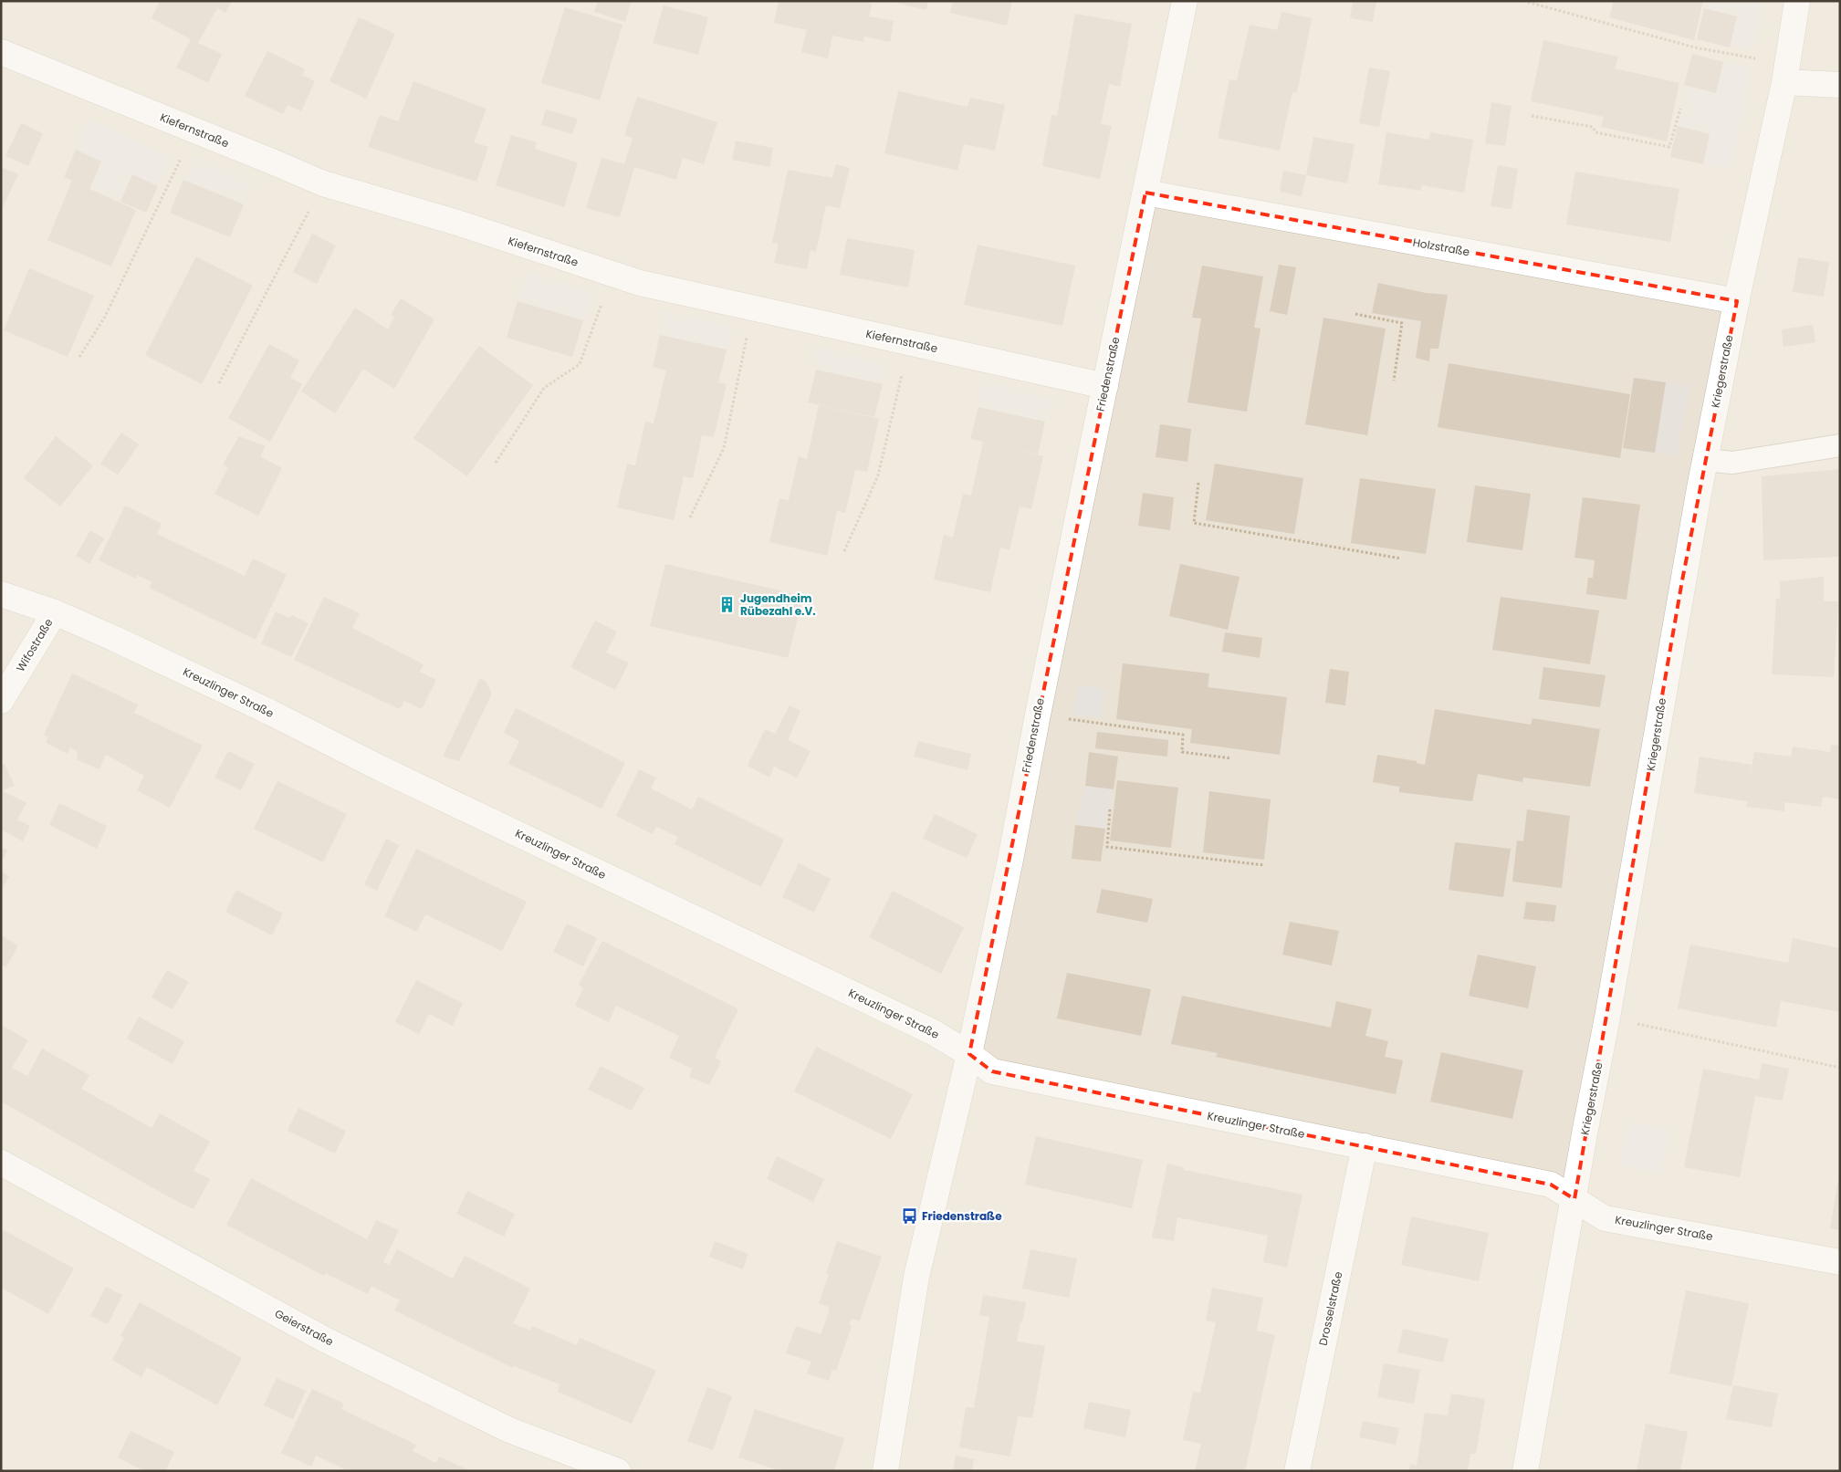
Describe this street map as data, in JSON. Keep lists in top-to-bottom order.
{
  "streets": {
    "street": [
      "Kiefernstraße",
      "Holzstraße",
      "Kriegerstraße",
      "Friedenstraße",
      "Wifostraße",
      "Kreuzlinger Straße",
      "Drosselstraße",
      "Geierstraße"
    ]
  },
  "crossings": [
    ["Kiefernstraße", "Friedenstraße"],
    ["Holzstraße", "Kriegerstraße"],
    ["Holzstraße", "Friedenstraße"],
    ["Kriegerstraße", "Kreuzlinger Straße"],
    ["Friedenstraße", "Kreuzlinger Straße"],
    ["Wifostraße", "Kreuzlinger Straße"],
    ["Kreuzlinger Straße", "Drosselstraße"]
  ],
  "places": {
    "building": ["Jugendheim Rübezahl e.V."],
    "bus stop": ["Friedenstraße"]
  }
}
